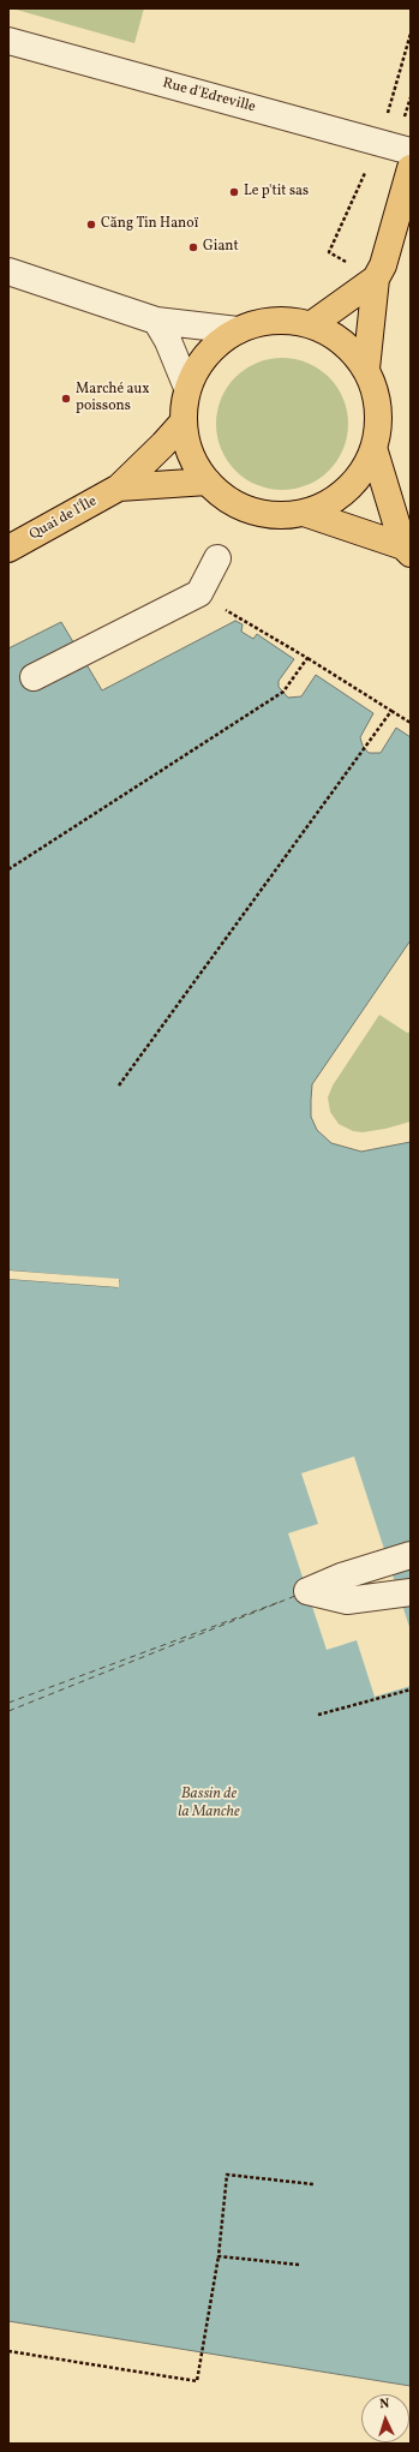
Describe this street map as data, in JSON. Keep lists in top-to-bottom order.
{
  "streets": {
    "main road": ["Quai de l'Île"],
    "street": ["Rue d'Edreville"]
  },
  "water": ["Bassin de la Manche"],
  "places": [
    "Le p'tit sas",
    "Căng Tin Hanoï",
    "Giant",
    "Marché aux poissons"
  ],
  "north": "top"
}
